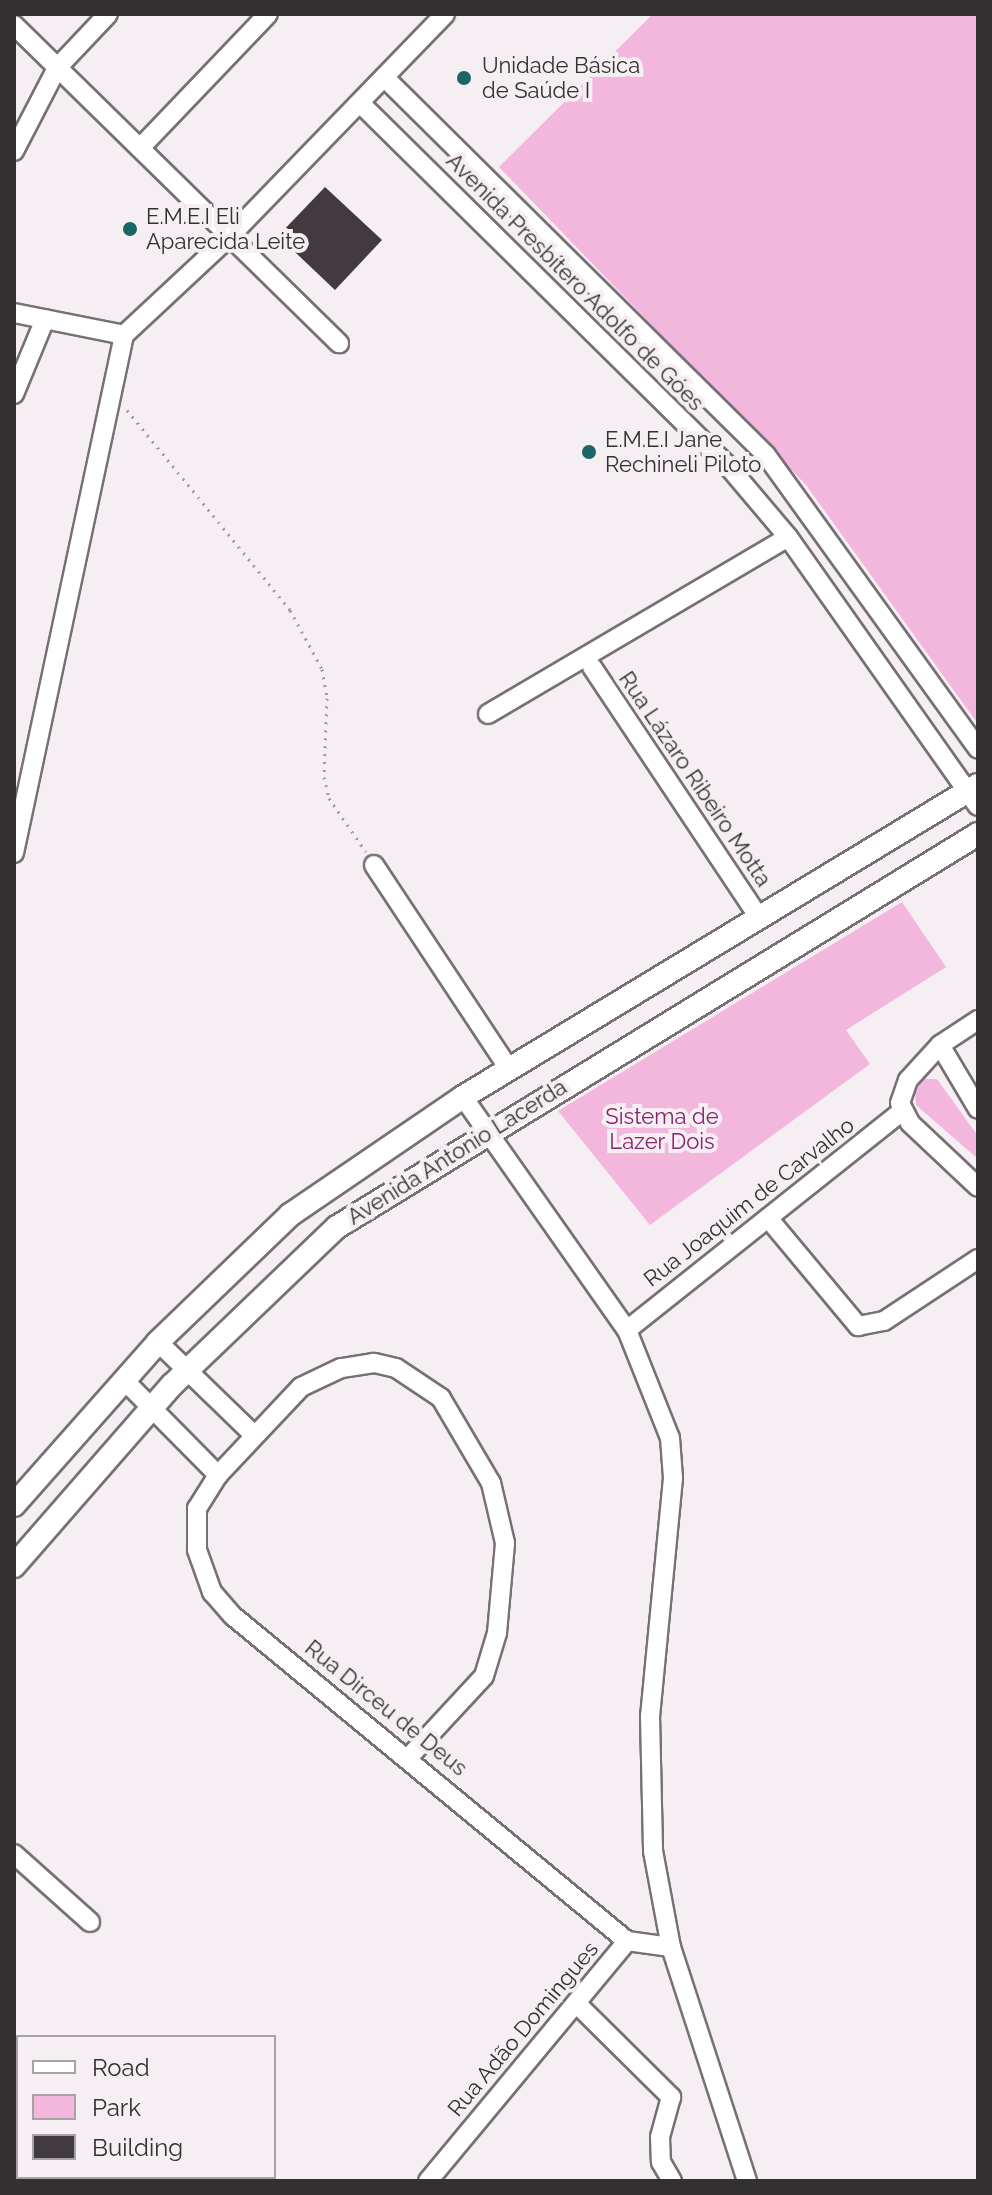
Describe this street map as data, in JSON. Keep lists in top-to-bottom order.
{
  "streets": {
    "main road": ["Avenida Antonio Lacerda"],
    "street": [
      "Avenida Presbítero Adolfo de Góes",
      "Rua Lázaro Ribeiro Motta",
      "Rua Joaquim de Carvalho",
      "Rua Dirceu de Deus",
      "Rua Adão Domingues"
    ]
  },
  "crossings": [
    ["Avenida Presbítero Adolfo de Góes", "Avenida Antonio Lacerda"],
    ["Rua Lázaro Ribeiro Motta", "Avenida Antonio Lacerda"],
    ["Rua Dirceu de Deus", "Rua Adão Domingues"]
  ],
  "parks": ["Sistema de Lazer Dois"],
  "places": ["Unidade Básica de Saúde I", "E.M.E.I Eli Aparecida Leite", "E.M.E.I Jane Rechineli Piloto"],
  "legend": ["Road", "Park", "Building"]
}
